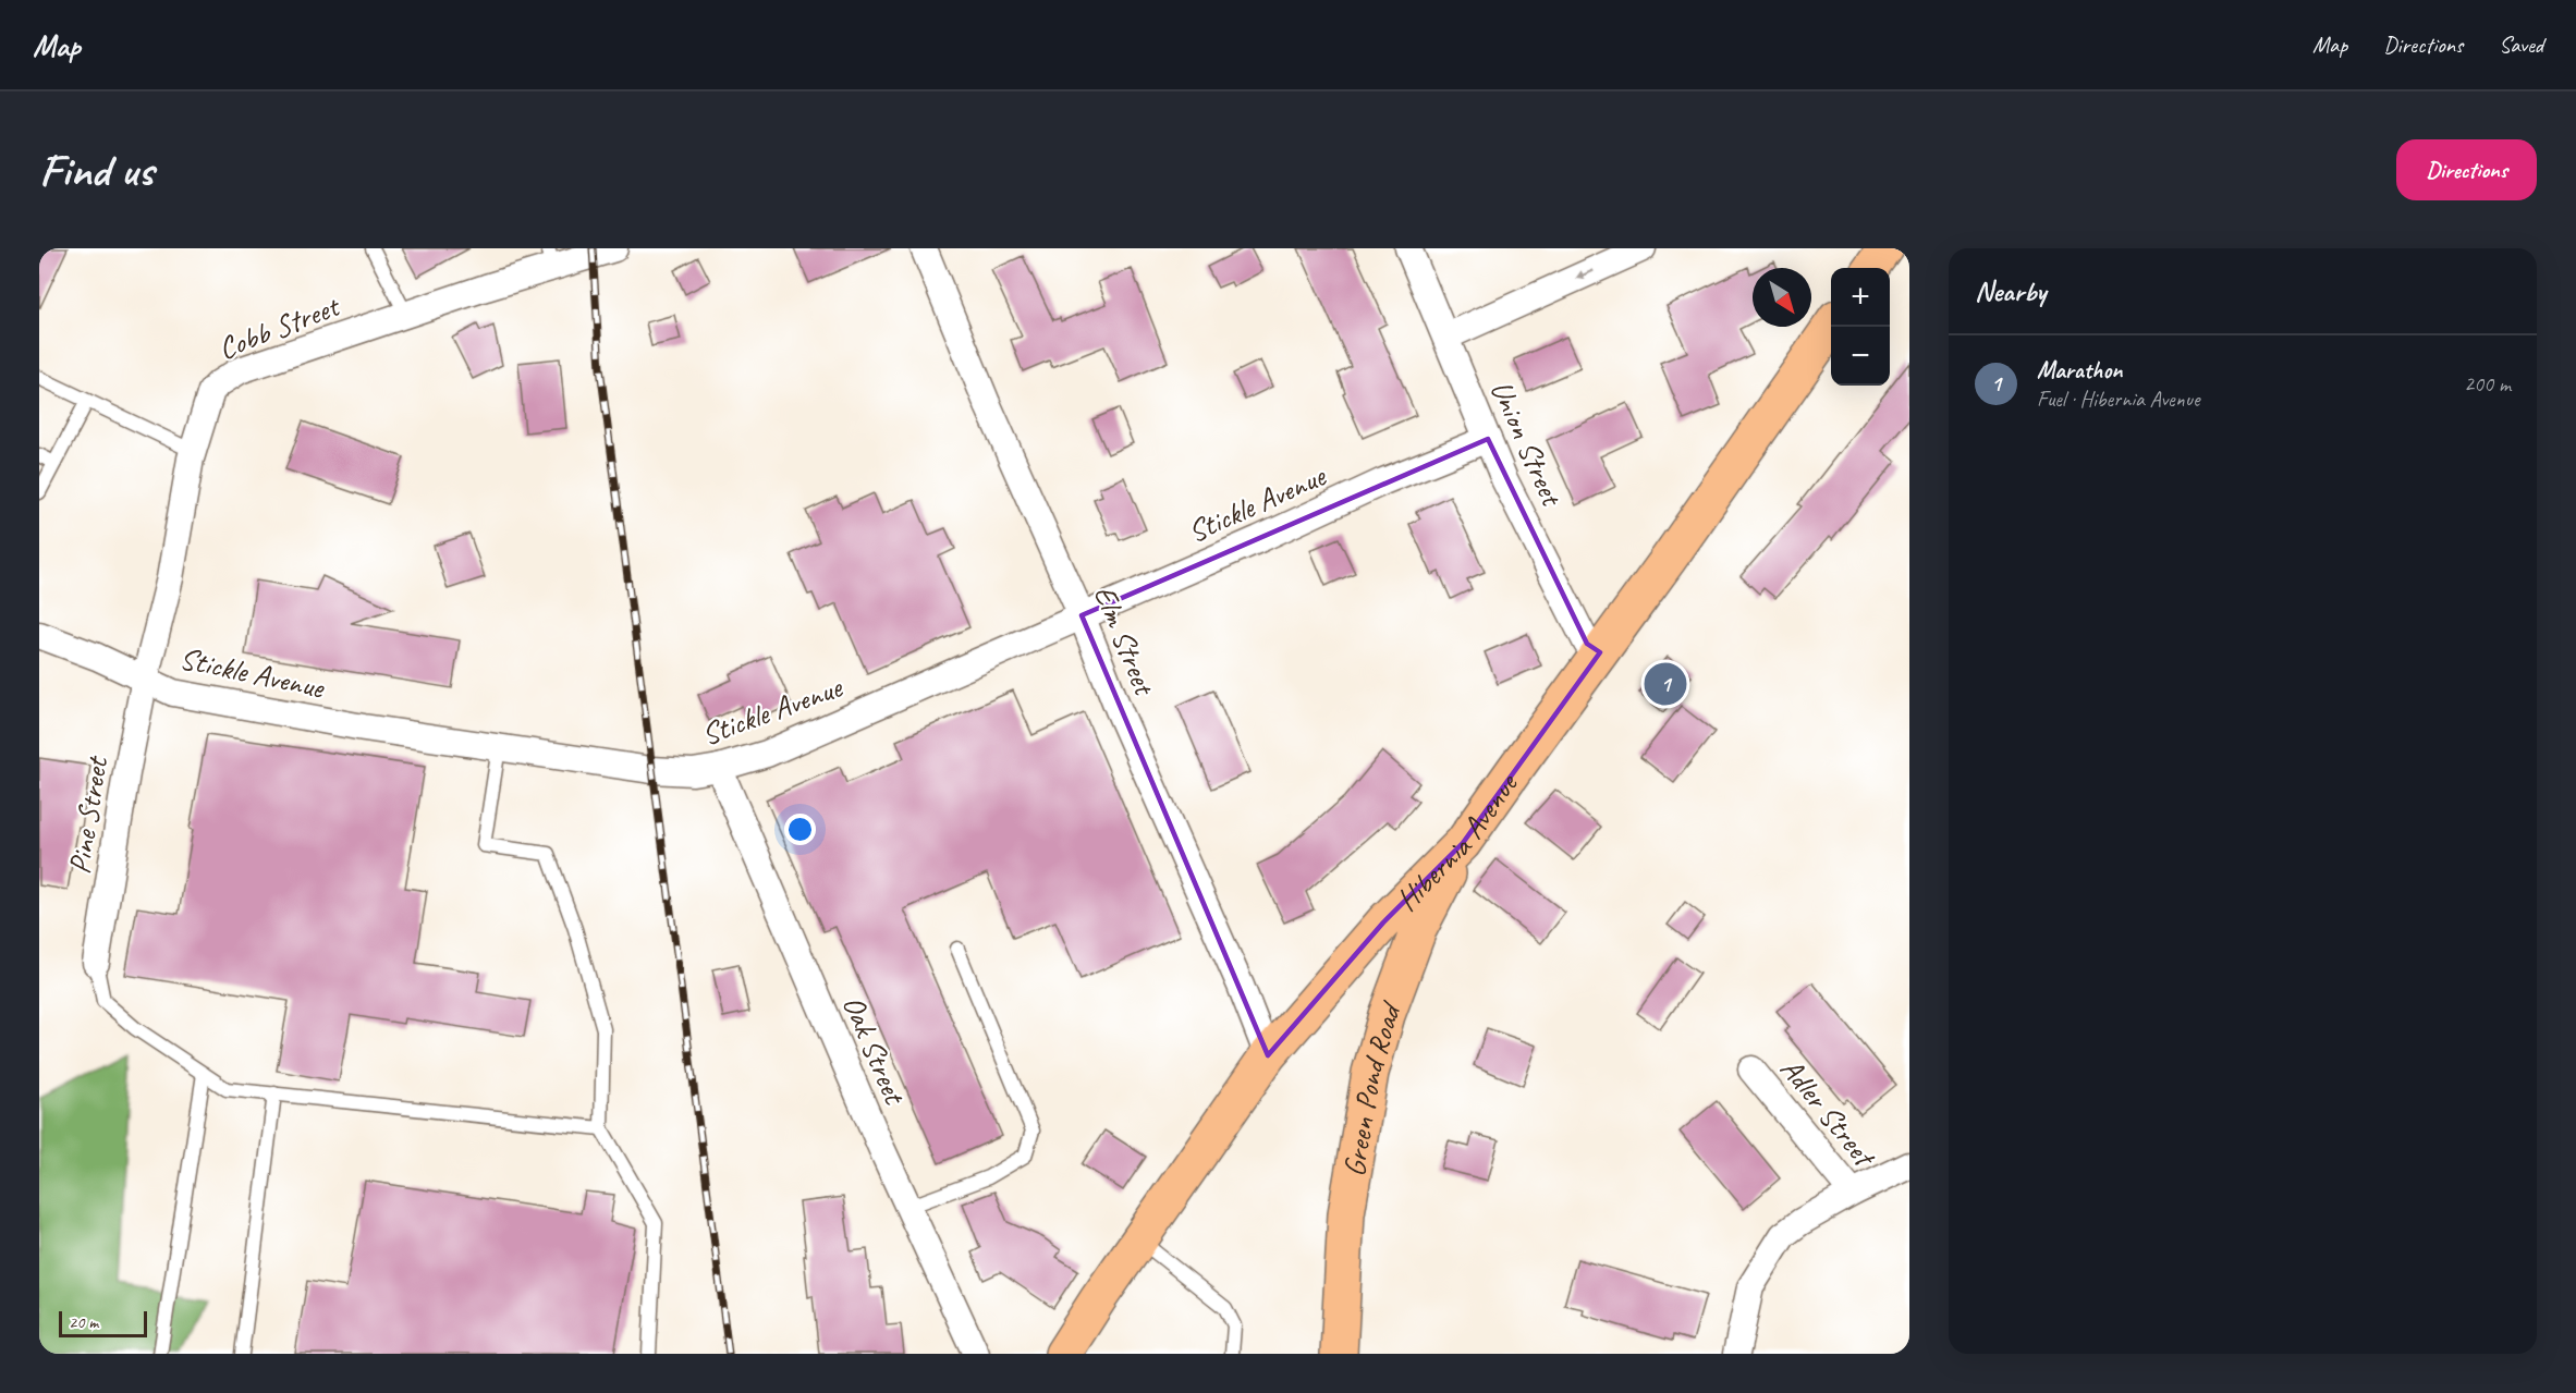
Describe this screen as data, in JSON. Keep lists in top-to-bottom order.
{
  "streets": {
    "main road": ["Hibernia Avenue", "Green Pond Road"],
    "street": [
      "Cobb Street",
      "Union Street",
      "Stickle Avenue",
      "Elm Street",
      "Pine Street",
      "Oak Street",
      "Adler Street"
    ]
  },
  "crossings": [
    ["Cobb Street", "Stickle Avenue"],
    ["Cobb Street", "Pine Street"],
    ["Union Street", "Stickle Avenue"],
    ["Union Street", "Hibernia Avenue"],
    ["Stickle Avenue", "Elm Street"],
    ["Stickle Avenue", "Pine Street"],
    ["Stickle Avenue", "Oak Street"],
    ["Elm Street", "Hibernia Avenue"],
    ["Hibernia Avenue", "Green Pond Road"]
  ],
  "scale_bar": "20 m",
  "north": "bottom right",
  "page": {
    "header": "Map",
    "nav": ["Map", "Directions", "Saved"],
    "buttons": "Directions",
    "title": "Find us",
    "heading": "Nearby",
    "map_buttons": ["+", "−"],
    "list": [
      {
        "mark": "1",
        "name": "Marathon",
        "note": "Fuel · Hibernia Avenue",
        "value": "200 m"
      }
    ],
    "pins": "1",
    "scale": "20 m"
  }
}
